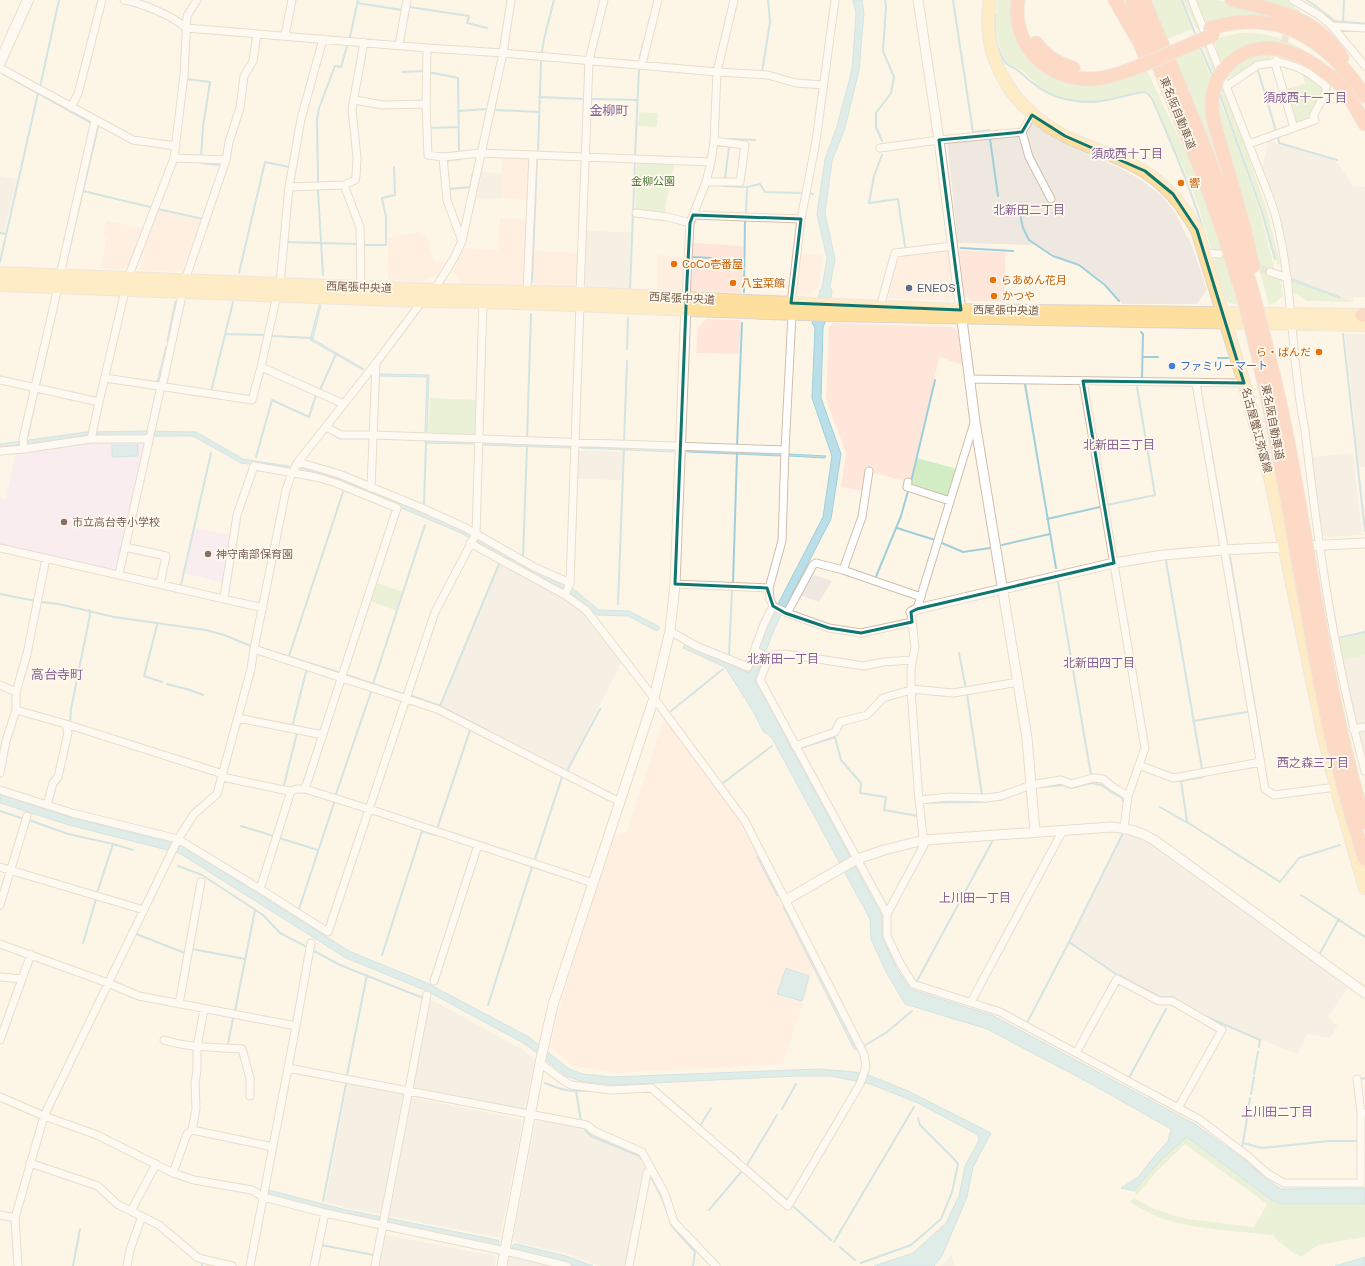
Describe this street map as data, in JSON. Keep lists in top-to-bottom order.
{
  "streets": {
    "highway": ["東名阪自動車道"],
    "main road": ["西尾張中央道", "名古屋蟹江弥富線"]
  },
  "crossings": [
    ["東名阪自動車道", "名古屋蟹江弥富線"],
    ["西尾張中央道", "名古屋蟹江弥富線"]
  ],
  "districts": [
    "須成西十一丁目",
    "金柳町",
    "須成西十丁目",
    "北新田二丁目",
    "北新田三丁目",
    "北新田一丁目",
    "北新田四丁目",
    "高台寺町",
    "西之森三丁目",
    "上川田一丁目",
    "上川田二丁目"
  ],
  "parks": ["金柳公園"],
  "places": [
    "響",
    "CoCo壱番屋",
    "らあめん花月",
    "八宝菜館",
    "ENEOS",
    "かつや",
    "ら・ばんだ",
    "ファミリーマート",
    "市立高台寺小学校",
    "神守南部保育園"
  ]
}
